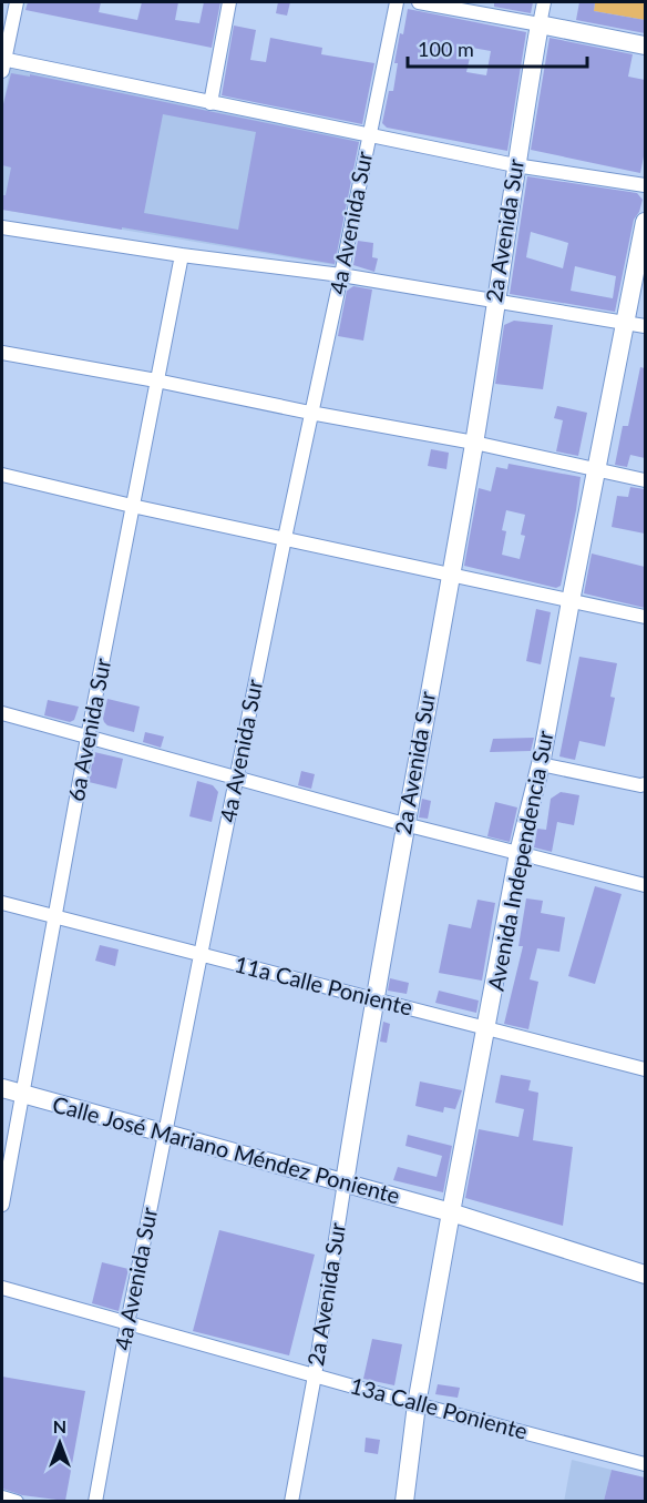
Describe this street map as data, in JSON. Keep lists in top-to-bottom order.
{
  "streets": {
    "main road": ["2a Avenida Sur", "Avenida Independencia Sur", "Calle José Mariano Méndez Poniente"],
    "street": [
      "4a Avenida Sur",
      "6a Avenida Sur",
      "11a Calle Poniente",
      "13a Calle Poniente"
    ]
  },
  "crossings": [
    ["4a Avenida Sur", "11a Calle Poniente"],
    ["4a Avenida Sur", "Calle José Mariano Méndez Poniente"],
    ["4a Avenida Sur", "13a Calle Poniente"],
    ["2a Avenida Sur", "11a Calle Poniente"],
    ["2a Avenida Sur", "Calle José Mariano Méndez Poniente"],
    ["2a Avenida Sur", "13a Calle Poniente"],
    ["6a Avenida Sur", "11a Calle Poniente"],
    ["6a Avenida Sur", "Calle José Mariano Méndez Poniente"],
    ["Avenida Independencia Sur", "11a Calle Poniente"],
    ["Avenida Independencia Sur", "Calle José Mariano Méndez Poniente"],
    ["Avenida Independencia Sur", "13a Calle Poniente"]
  ],
  "scale_bar": "100 m",
  "north": "top"
}
